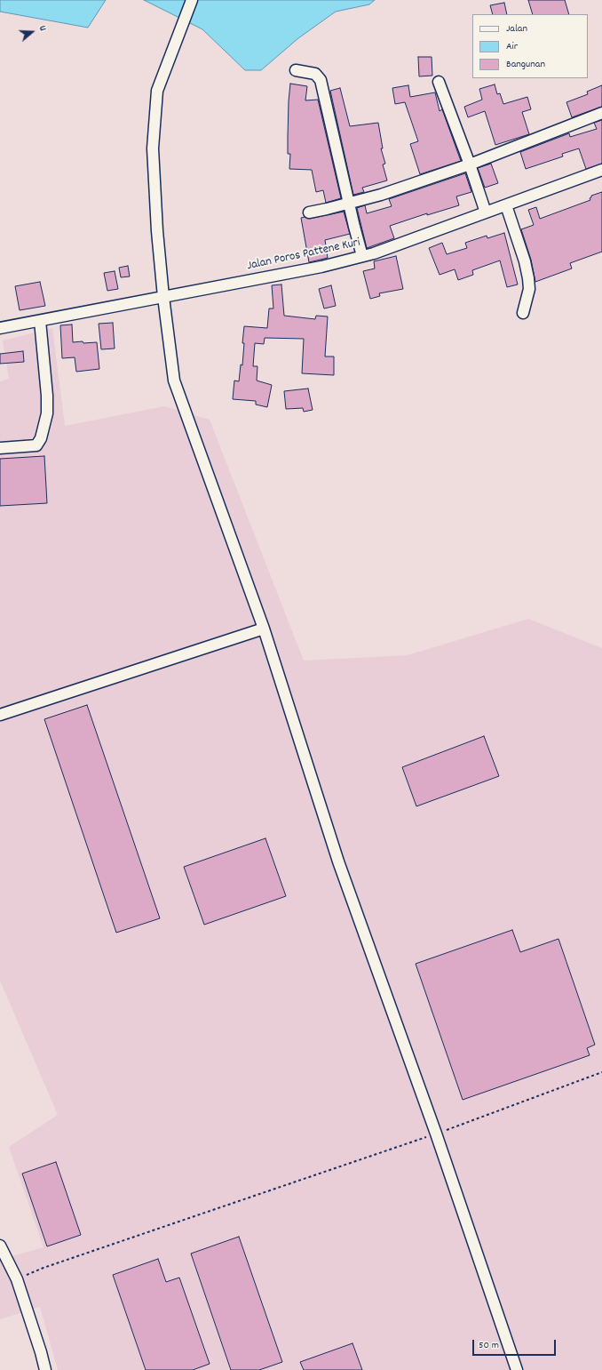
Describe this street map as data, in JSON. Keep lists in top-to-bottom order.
{
  "streets": {
    "street": ["Jalan Poros Pattene Kuri"]
  },
  "legend": ["Jalan", "Air", "Bangunan"],
  "scale_bar": "50 m",
  "north": "right"
}
